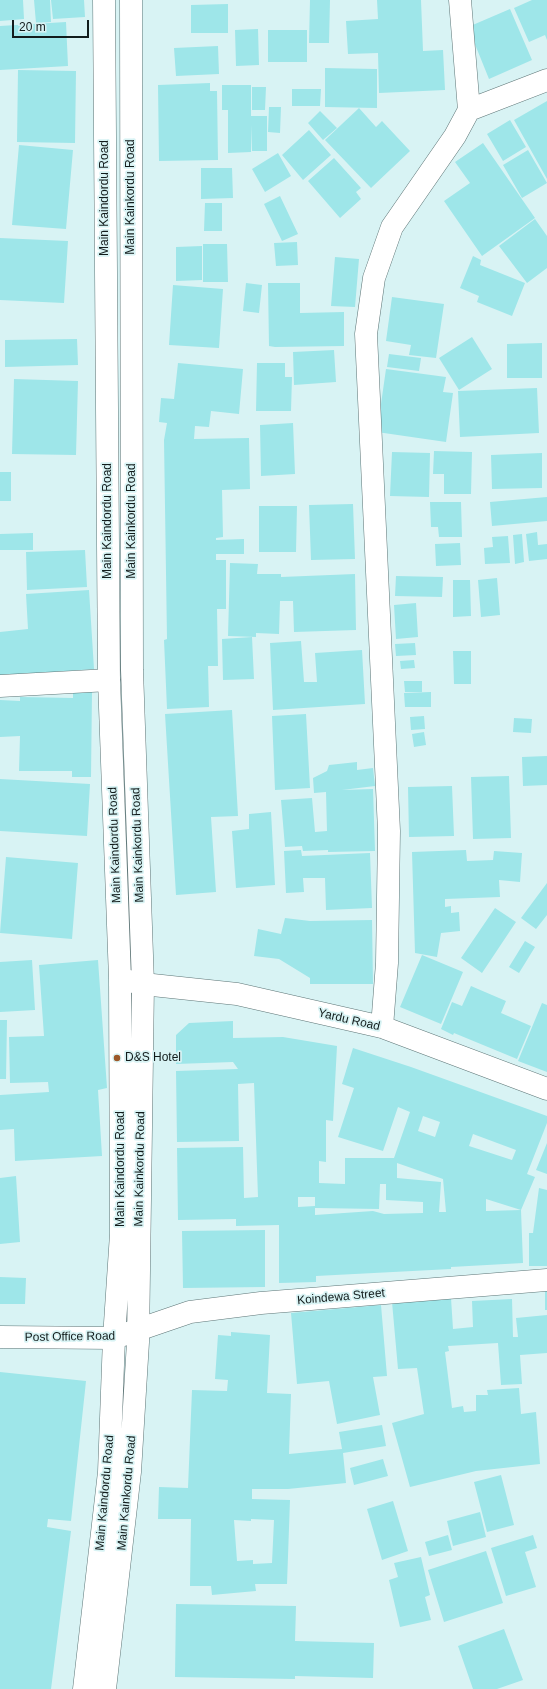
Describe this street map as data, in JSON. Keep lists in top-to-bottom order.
{
  "streets": {
    "main road": [
      "Main Kainkordu Road",
      "Main Kaindordu Road",
      "Yardu Road",
      "Koindewa Street",
      "Post Office Road"
    ]
  },
  "crossings": [
    ["Main Kainkordu Road", "Yardu Road"],
    ["Main Kainkordu Road", "Koindewa Street"],
    ["Main Kainkordu Road", "Post Office Road"],
    ["Main Kaindordu Road", "Yardu Road"],
    ["Main Kaindordu Road", "Post Office Road"],
    ["Koindewa Street", "Post Office Road"]
  ],
  "places": ["D&S Hotel"],
  "scale_bar": "20 m"
}
